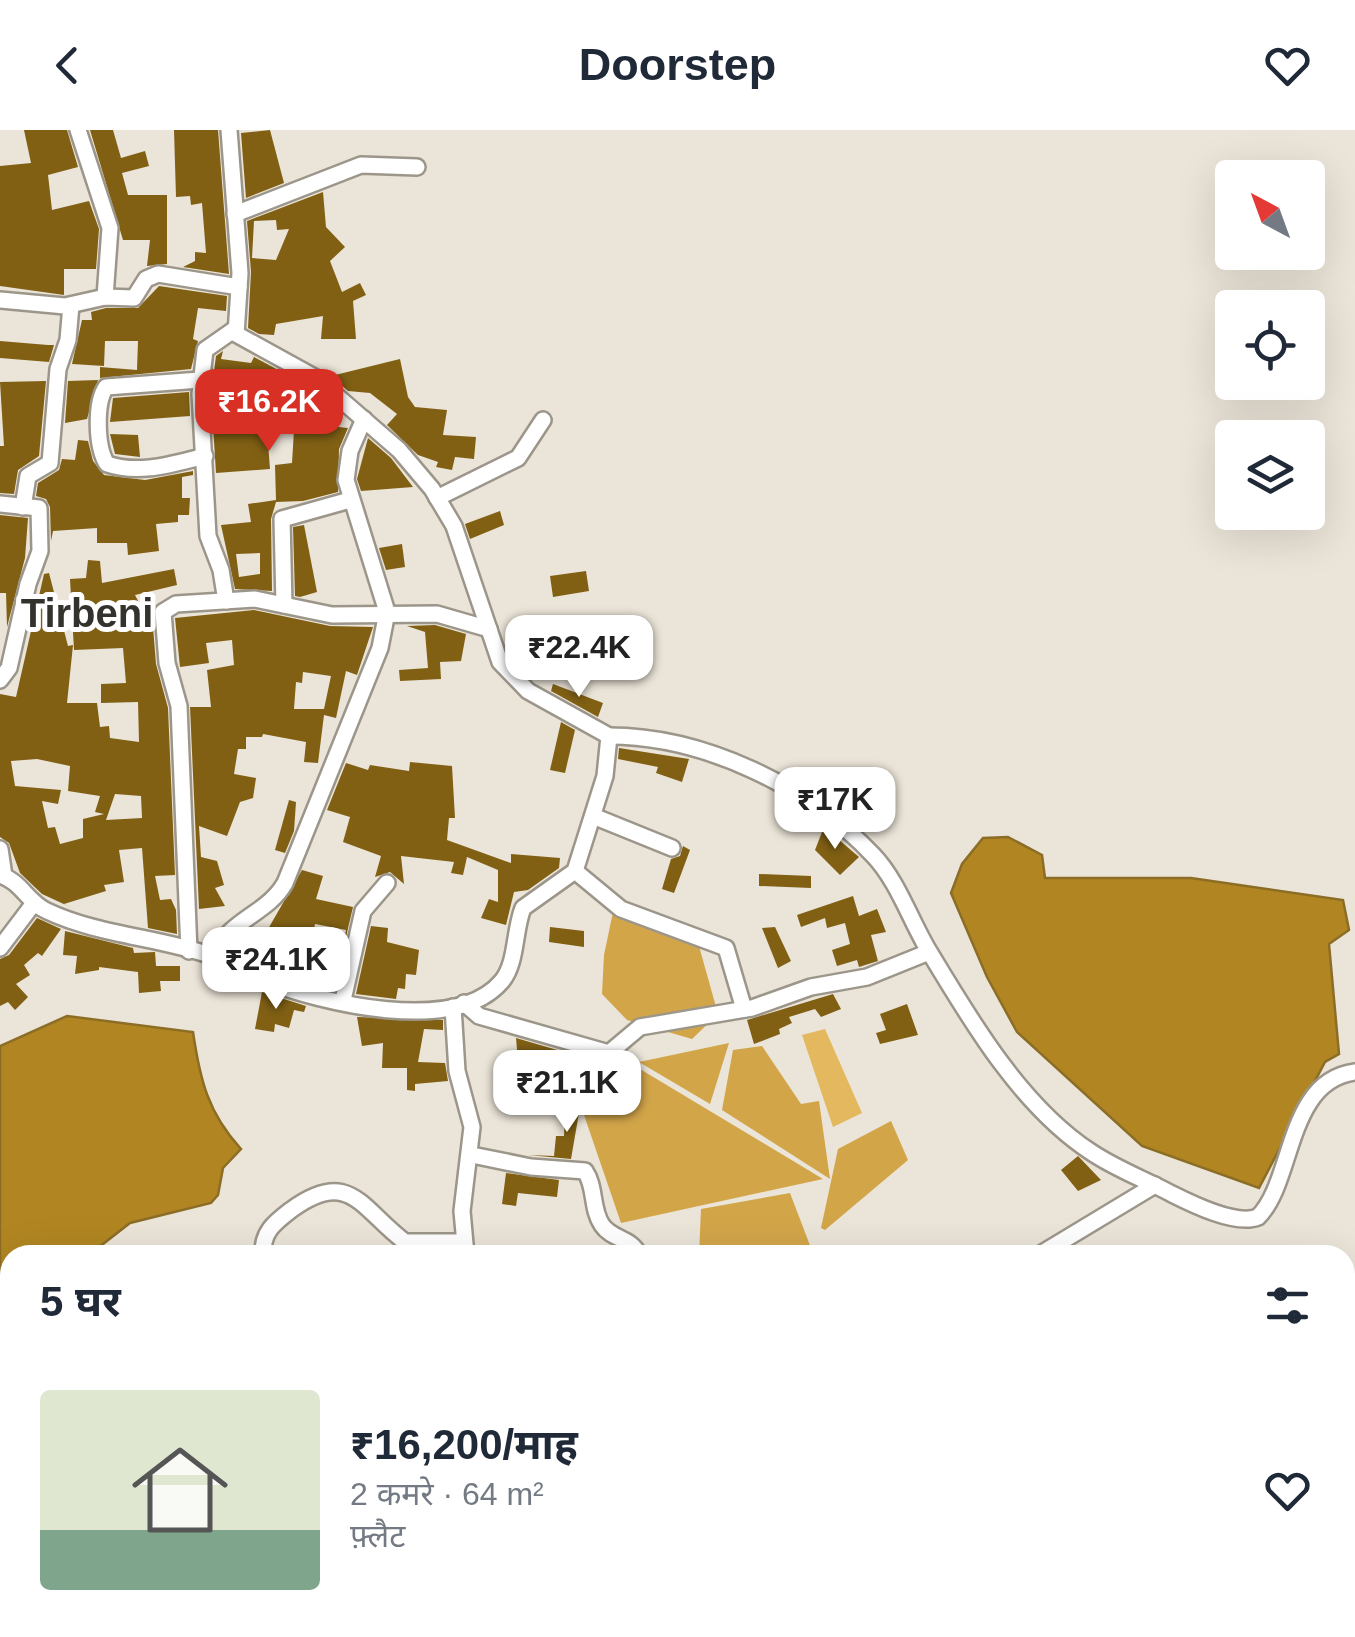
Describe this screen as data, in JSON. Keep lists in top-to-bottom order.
{
  "districts": ["Tirbeni"],
  "north": "top left",
  "page": {
    "header": "Doorstep",
    "price": [
      "₹16.2K",
      "₹22.4K",
      "₹17K",
      "₹24.1K",
      "₹21.1K"
    ],
    "heading": "5 घर",
    "list": [
      {
        "name": "₹16,200/माह",
        "note": "2 कमरे · 64 m² · फ़्लैट"
      }
    ]
  }
}
